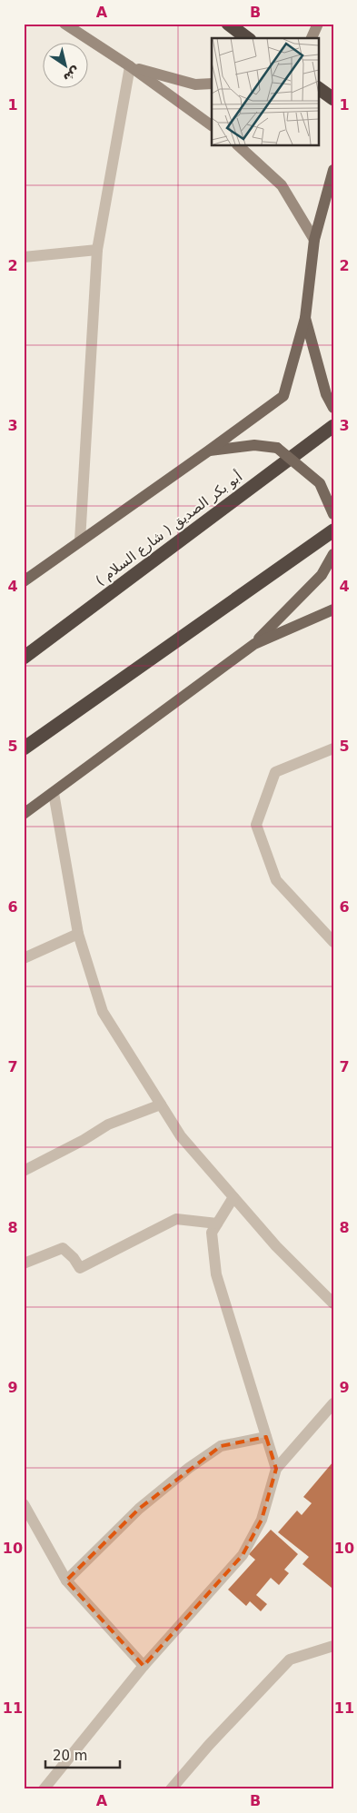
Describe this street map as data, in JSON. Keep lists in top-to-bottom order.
{
  "streets": {
    "highway": ["( شارع السلام ) أبو بكر الصديق"]
  },
  "scale_bar": "20 m",
  "north": "bottom right",
  "grid": {
    "columns": ["A", "B"],
    "rows": [
      "1",
      "2",
      "3",
      "4",
      "5",
      "6",
      "7",
      "8",
      "9",
      "10",
      "11"
    ]
  }
}
